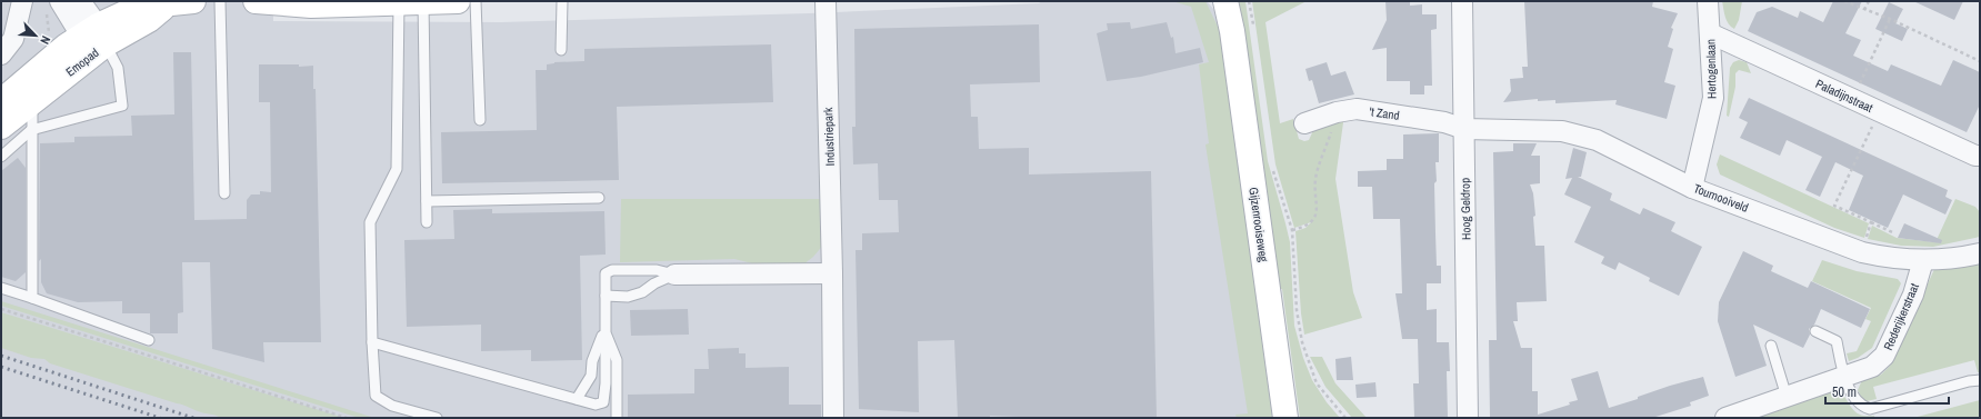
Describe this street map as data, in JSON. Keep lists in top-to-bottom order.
{
  "streets": {
    "main road": ["Emopad", "Gijzenrooiseweg"],
    "street": [
      "Hertogenlaan",
      "Paladijnstraat",
      "'t Zand",
      "Industriepark",
      "Tournooiveld",
      "Hoog Geldrop",
      "Rederijkerstraat"
    ]
  },
  "crossings": [
    ["Hertogenlaan", "Paladijnstraat"],
    ["Hertogenlaan", "Tournooiveld"],
    ["'t Zand", "Tournooiveld"],
    ["'t Zand", "Hoog Geldrop"],
    ["Tournooiveld", "Hoog Geldrop"],
    ["Tournooiveld", "Rederijkerstraat"]
  ],
  "scale_bar": "50 m",
  "north": "bottom right"
}
